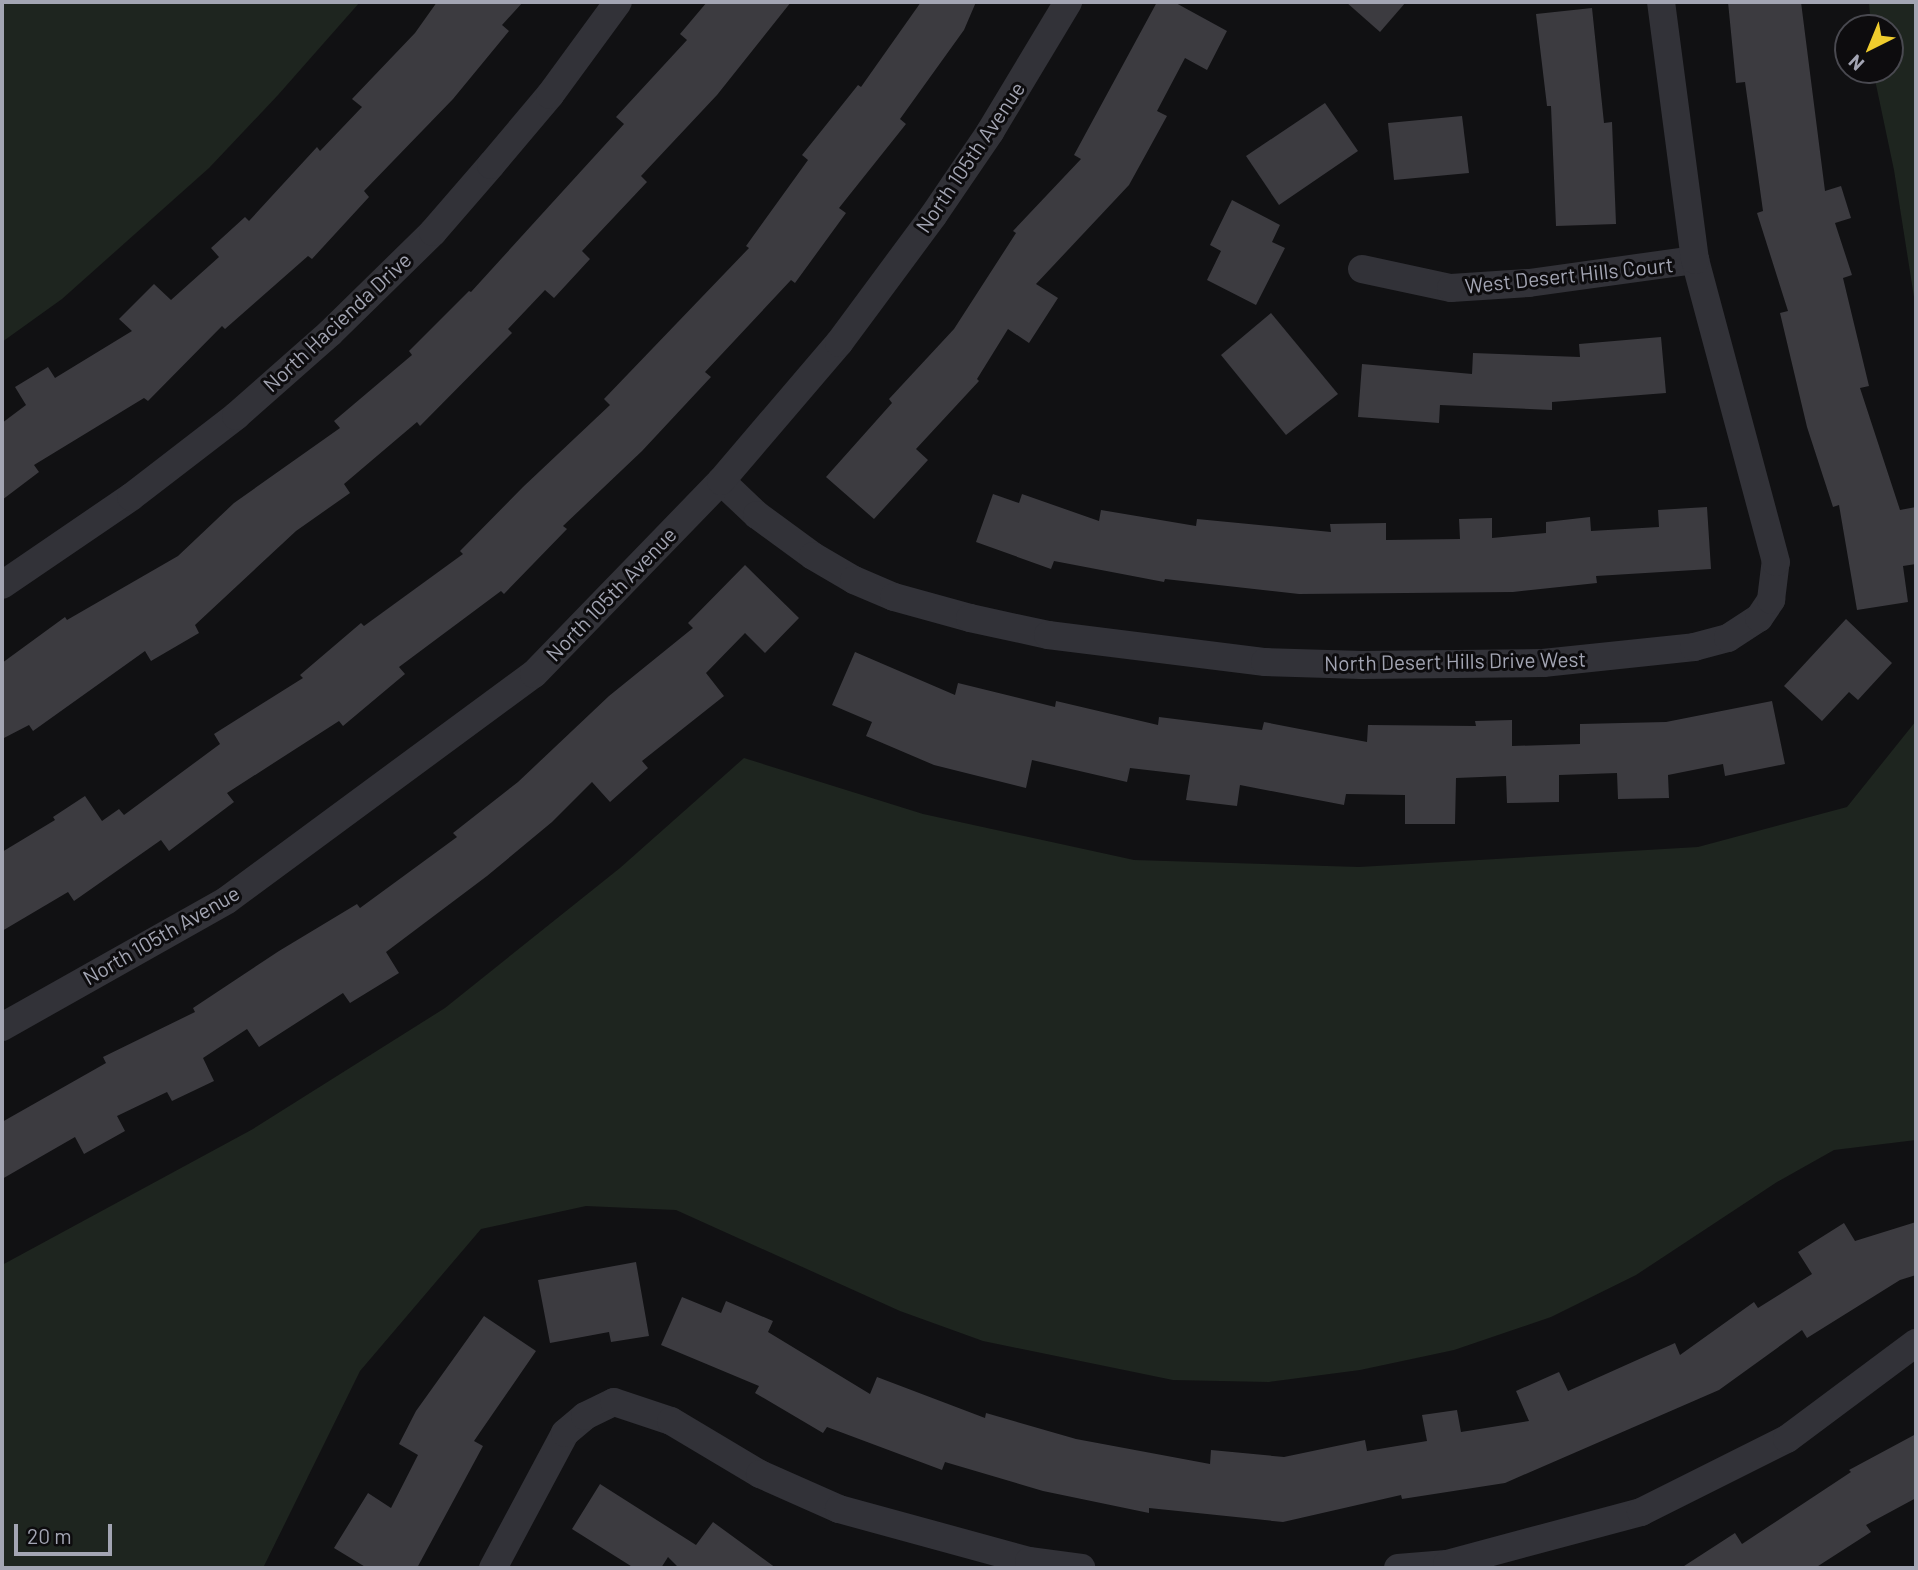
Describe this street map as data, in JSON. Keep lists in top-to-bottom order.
{
  "streets": {
    "street": [
      "North 105th Avenue",
      "West Desert Hills Court",
      "North Hacienda Drive",
      "North Desert Hills Drive West"
    ]
  },
  "crossings": [
    ["North 105th Avenue", "North Desert Hills Drive West"],
    ["West Desert Hills Court", "North Desert Hills Drive West"]
  ],
  "scale_bar": "20 m",
  "north": "bottom left"
}
